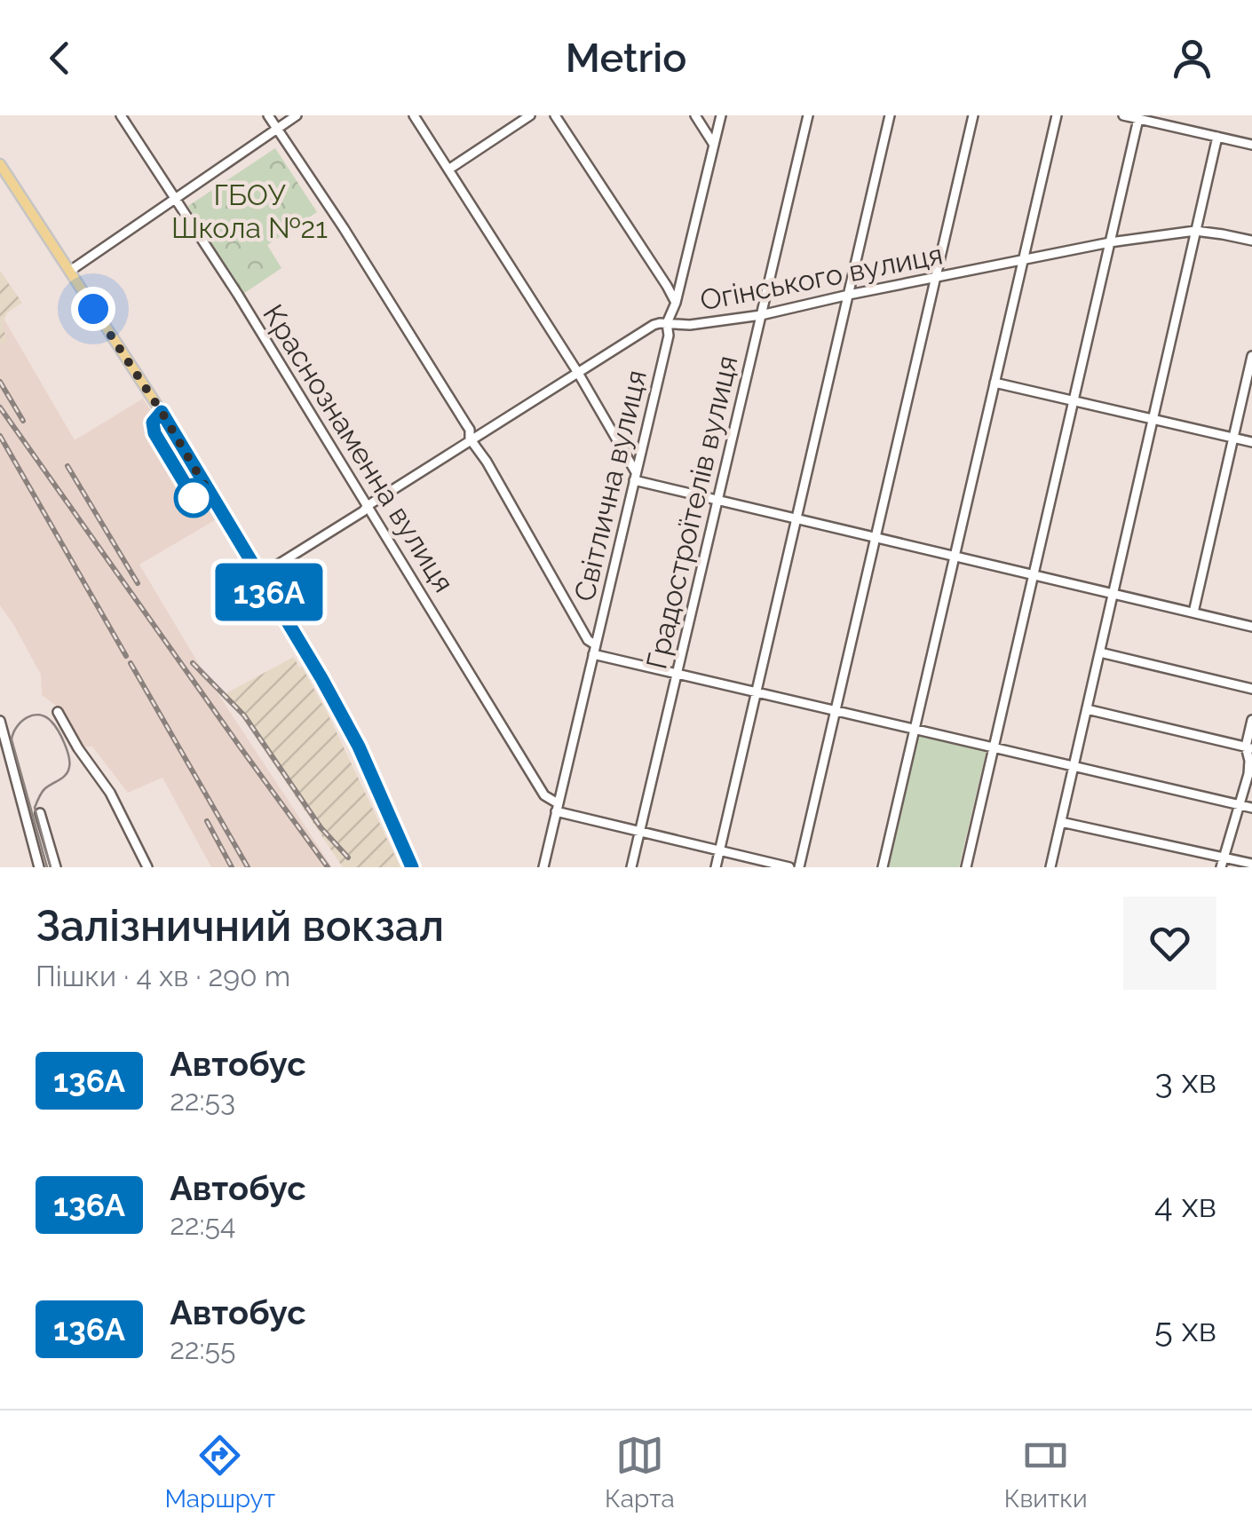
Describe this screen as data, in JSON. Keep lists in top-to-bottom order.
{
  "streets": {
    "street": [
      "Огінського вулиця",
      "Краснознаменна вулиця",
      "Світлична вулиця",
      "Градостроїтелiв вулиця"
    ]
  },
  "crossings": [
    ["Огінського вулиця", "Краснознаменна вулиця"],
    ["Огінського вулиця", "Світлична вулиця"],
    ["Огінського вулиця", "Градостроїтелiв вулиця"],
    ["Краснознаменна вулиця", "Світлична вулиця"]
  ],
  "parks": ["ГБОУ Школа №21"],
  "lines": ["bus line 136А"],
  "page": {
    "header": "Metrio",
    "on_map": "136А",
    "heading": ["Залізничний вокзал", "Пішки · 4 хв · 290 m"],
    "list": [
      {
        "mark": "136А",
        "name": "Автобус",
        "note": "22:53",
        "value": "3 хв"
      },
      {
        "mark": "136А",
        "name": "Автобус",
        "note": "22:54",
        "value": "4 хв"
      },
      {
        "mark": "136А",
        "name": "Автобус",
        "note": "22:55",
        "value": "5 хв"
      }
    ],
    "tabs": ["Маршрут", "Карта", "Квитки"]
  }
}
